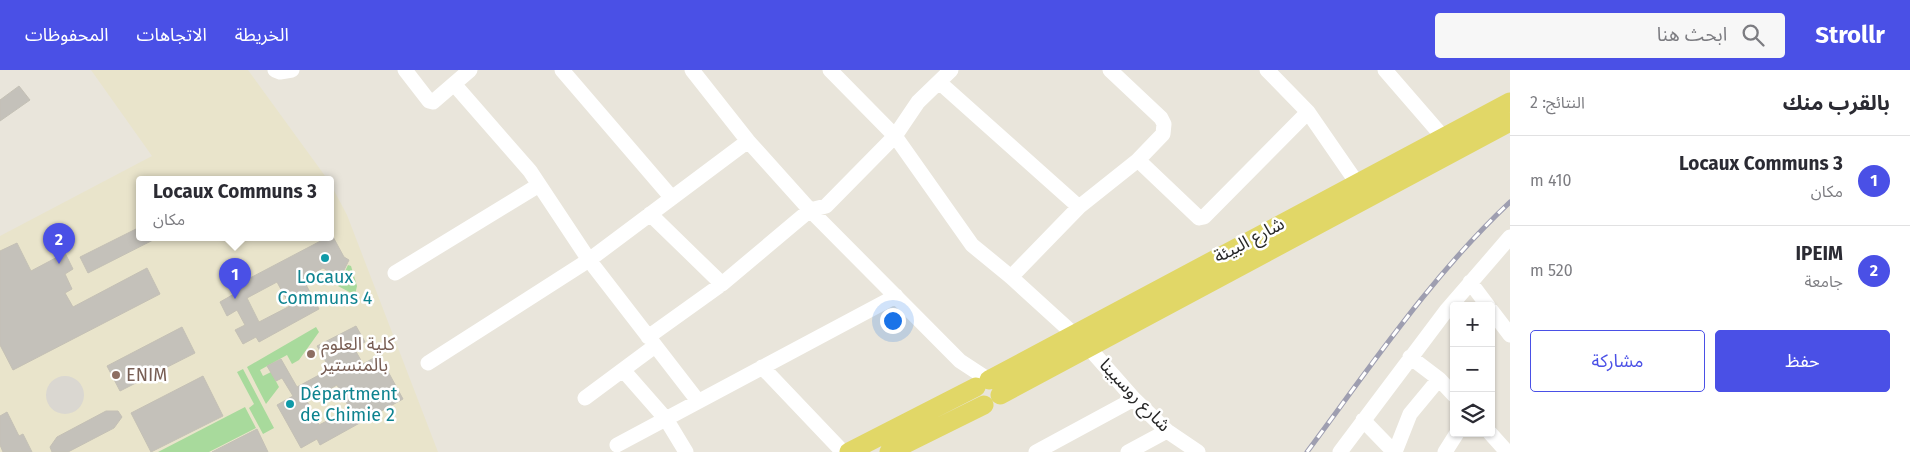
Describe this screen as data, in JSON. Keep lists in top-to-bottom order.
{
  "streets": {
    "main road": ["شارع البيئة"],
    "street": ["شارع روسبينا"]
  },
  "crossings": [
    ["شارع البيئة", "شارع روسبينا"]
  ],
  "places": [
    "Locaux Communs 4",
    "كلية العلوم بالمنستير",
    "ENIM",
    "Départment de Chimie 2"
  ],
  "page": {
    "header": "Strollr",
    "search": "ابحث هنا",
    "nav": ["الخريطة", "الاتجاهات", "المحفوظات"],
    "heading": ["بالقرب منك", "النتائج: 2"],
    "list": [
      {
        "mark": "1",
        "name": "Locaux Communs 3",
        "note": "مكان",
        "value": "410 m"
      },
      {
        "mark": "2",
        "name": "IPEIM",
        "note": "جامعة",
        "value": "520 m"
      }
    ],
    "popup": ["Locaux Communs 3", "مكان"],
    "pins": ["2", "1"],
    "map_buttons": ["+", "−"],
    "buttons": ["حفظ", "مشاركة"]
  }
}
